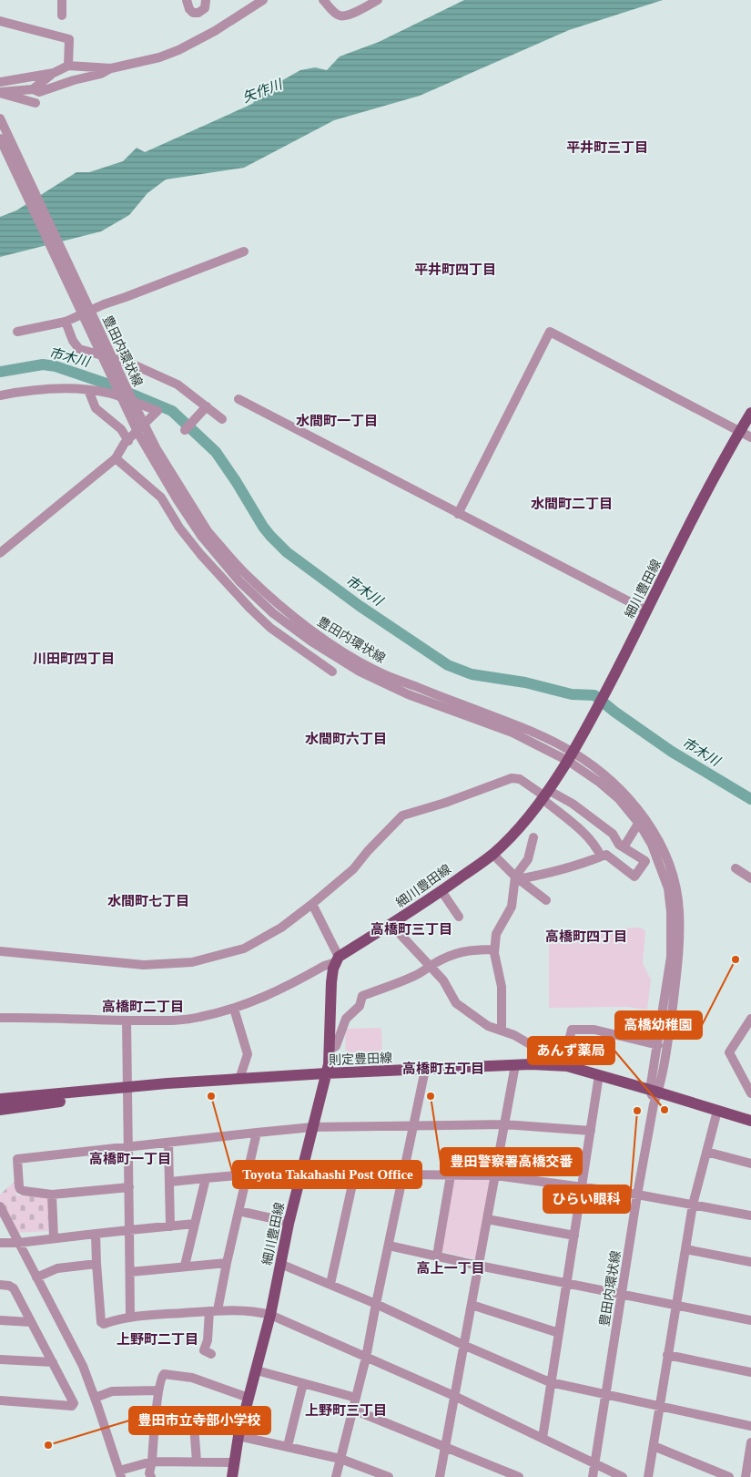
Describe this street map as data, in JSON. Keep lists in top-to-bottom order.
{
  "streets": {
    "main road": ["細川豊田線", "則定豊田線"],
    "street": ["豊田内環状線"]
  },
  "crossings": [
    ["豊田内環状線", "細川豊田線"],
    ["豊田内環状線", "則定豊田線"],
    ["細川豊田線", "則定豊田線"]
  ],
  "districts": [
    "平井町三丁目",
    "平井町四丁目",
    "水間町一丁目",
    "水間町二丁目",
    "川田町四丁目",
    "水間町六丁目",
    "水間町七丁目",
    "高橋町三丁目",
    "高橋町四丁目",
    "高橋町二丁目",
    "高橋町五丁目",
    "高橋町一丁目",
    "高上一丁目",
    "上野町二丁目",
    "上野町三丁目"
  ],
  "water": ["矢作川", "市木川"],
  "places": [
    "高橋幼稚園",
    "Toyota Takahashi Post Office",
    "豊田警察署高橋交番",
    "あんず薬局",
    "ひらい眼科",
    "豊田市立寺部小学校"
  ]
}
